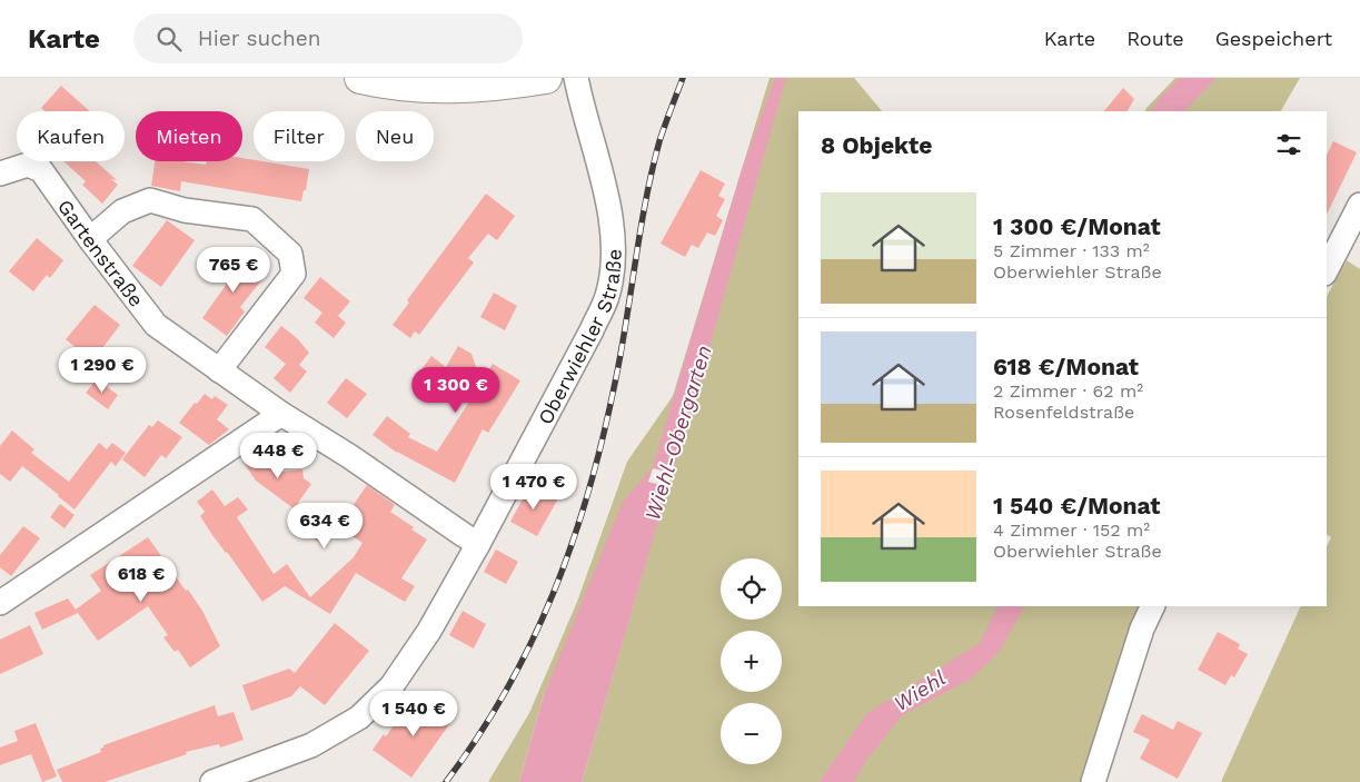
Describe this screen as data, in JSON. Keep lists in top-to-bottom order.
{
  "streets": {
    "street": ["Gartenstraße", "Oberwiehler Straße"]
  },
  "crossings": [
    ["Gartenstraße", "Oberwiehler Straße"]
  ],
  "water": ["Wiehl-Obergarten", "Wiehl"],
  "page": {
    "header": "Karte",
    "search": "Hier suchen",
    "nav": ["Karte", "Route", "Gespeichert"],
    "chip": [
      "Kaufen",
      "Mieten",
      "Filter",
      "Neu"
    ],
    "heading": "8 Objekte",
    "list": [
      {
        "name": "1 300 €/Monat",
        "note": "5 Zimmer · 133 m² · Oberwiehler Straße"
      },
      {
        "name": "618 €/Monat",
        "note": "2 Zimmer · 62 m² · Rosenfeldstraße"
      },
      {
        "name": "1 540 €/Monat",
        "note": "4 Zimmer · 152 m² · Oberwiehler Straße"
      }
    ],
    "price": [
      "765 €",
      "1 290 €",
      "1 300 €",
      "448 €",
      "1 470 €",
      "634 €",
      "618 €",
      "1 540 €"
    ],
    "map_buttons": ["+", "−"]
  }
}
